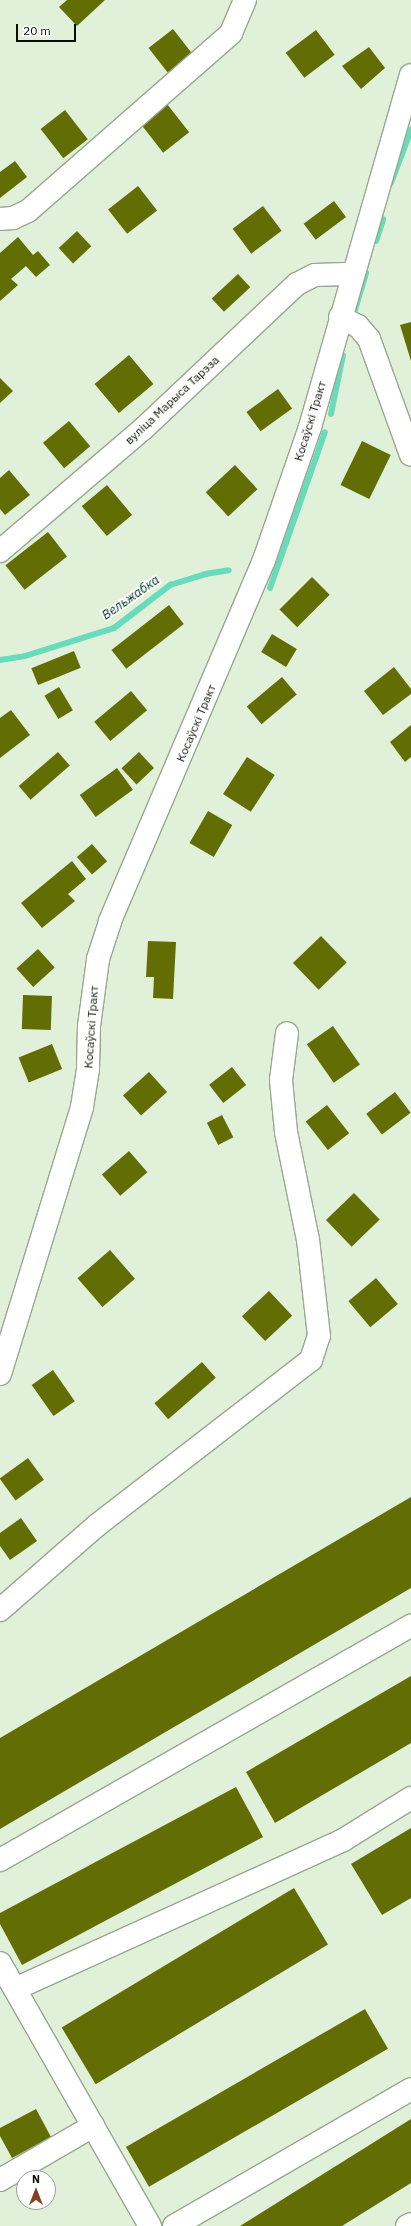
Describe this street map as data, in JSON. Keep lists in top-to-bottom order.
{
  "streets": {
    "street": ["вуліца Марыса Тарэза", "Косаўскі Тракт"]
  },
  "crossings": [
    ["вуліца Марыса Тарэза", "Косаўскі Тракт"]
  ],
  "water": ["Вельжабка"],
  "scale_bar": "20 m",
  "north": "top"
}
